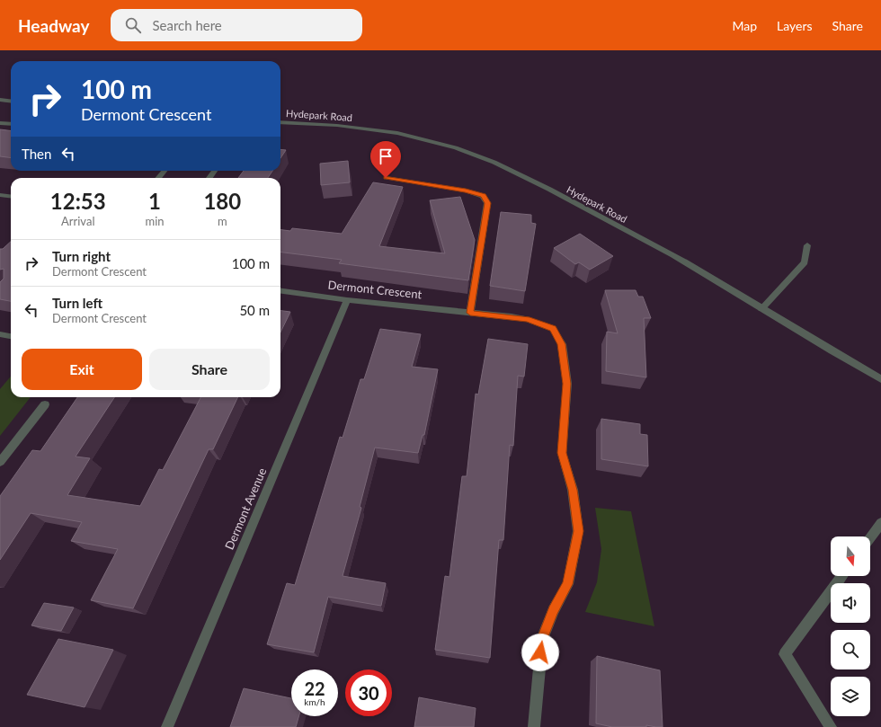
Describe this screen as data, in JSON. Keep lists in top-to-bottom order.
{
  "streets": {
    "street": ["Hydepark Road", "Dermont Crescent", "Dermont Avenue"]
  },
  "crossings": [
    ["Dermont Crescent", "Dermont Avenue"]
  ],
  "north": "bottom",
  "page": {
    "header": "Headway",
    "search": "Search here",
    "nav": ["Map", "Layers", "Share"],
    "turn": ["100 m", "Dermont Crescent"],
    "then": "Then",
    "eta": [
      "12:53",
      "Arrival",
      "1",
      "min",
      "180",
      "m"
    ],
    "list": [
      {
        "name": "Turn right",
        "note": "Dermont Crescent",
        "value": "100 m"
      },
      {
        "name": "Turn left",
        "note": "Dermont Crescent",
        "value": "50 m"
      }
    ],
    "buttons": ["Exit", "Share"],
    "speed": "22 km/h",
    "limit": "30"
  }
}
